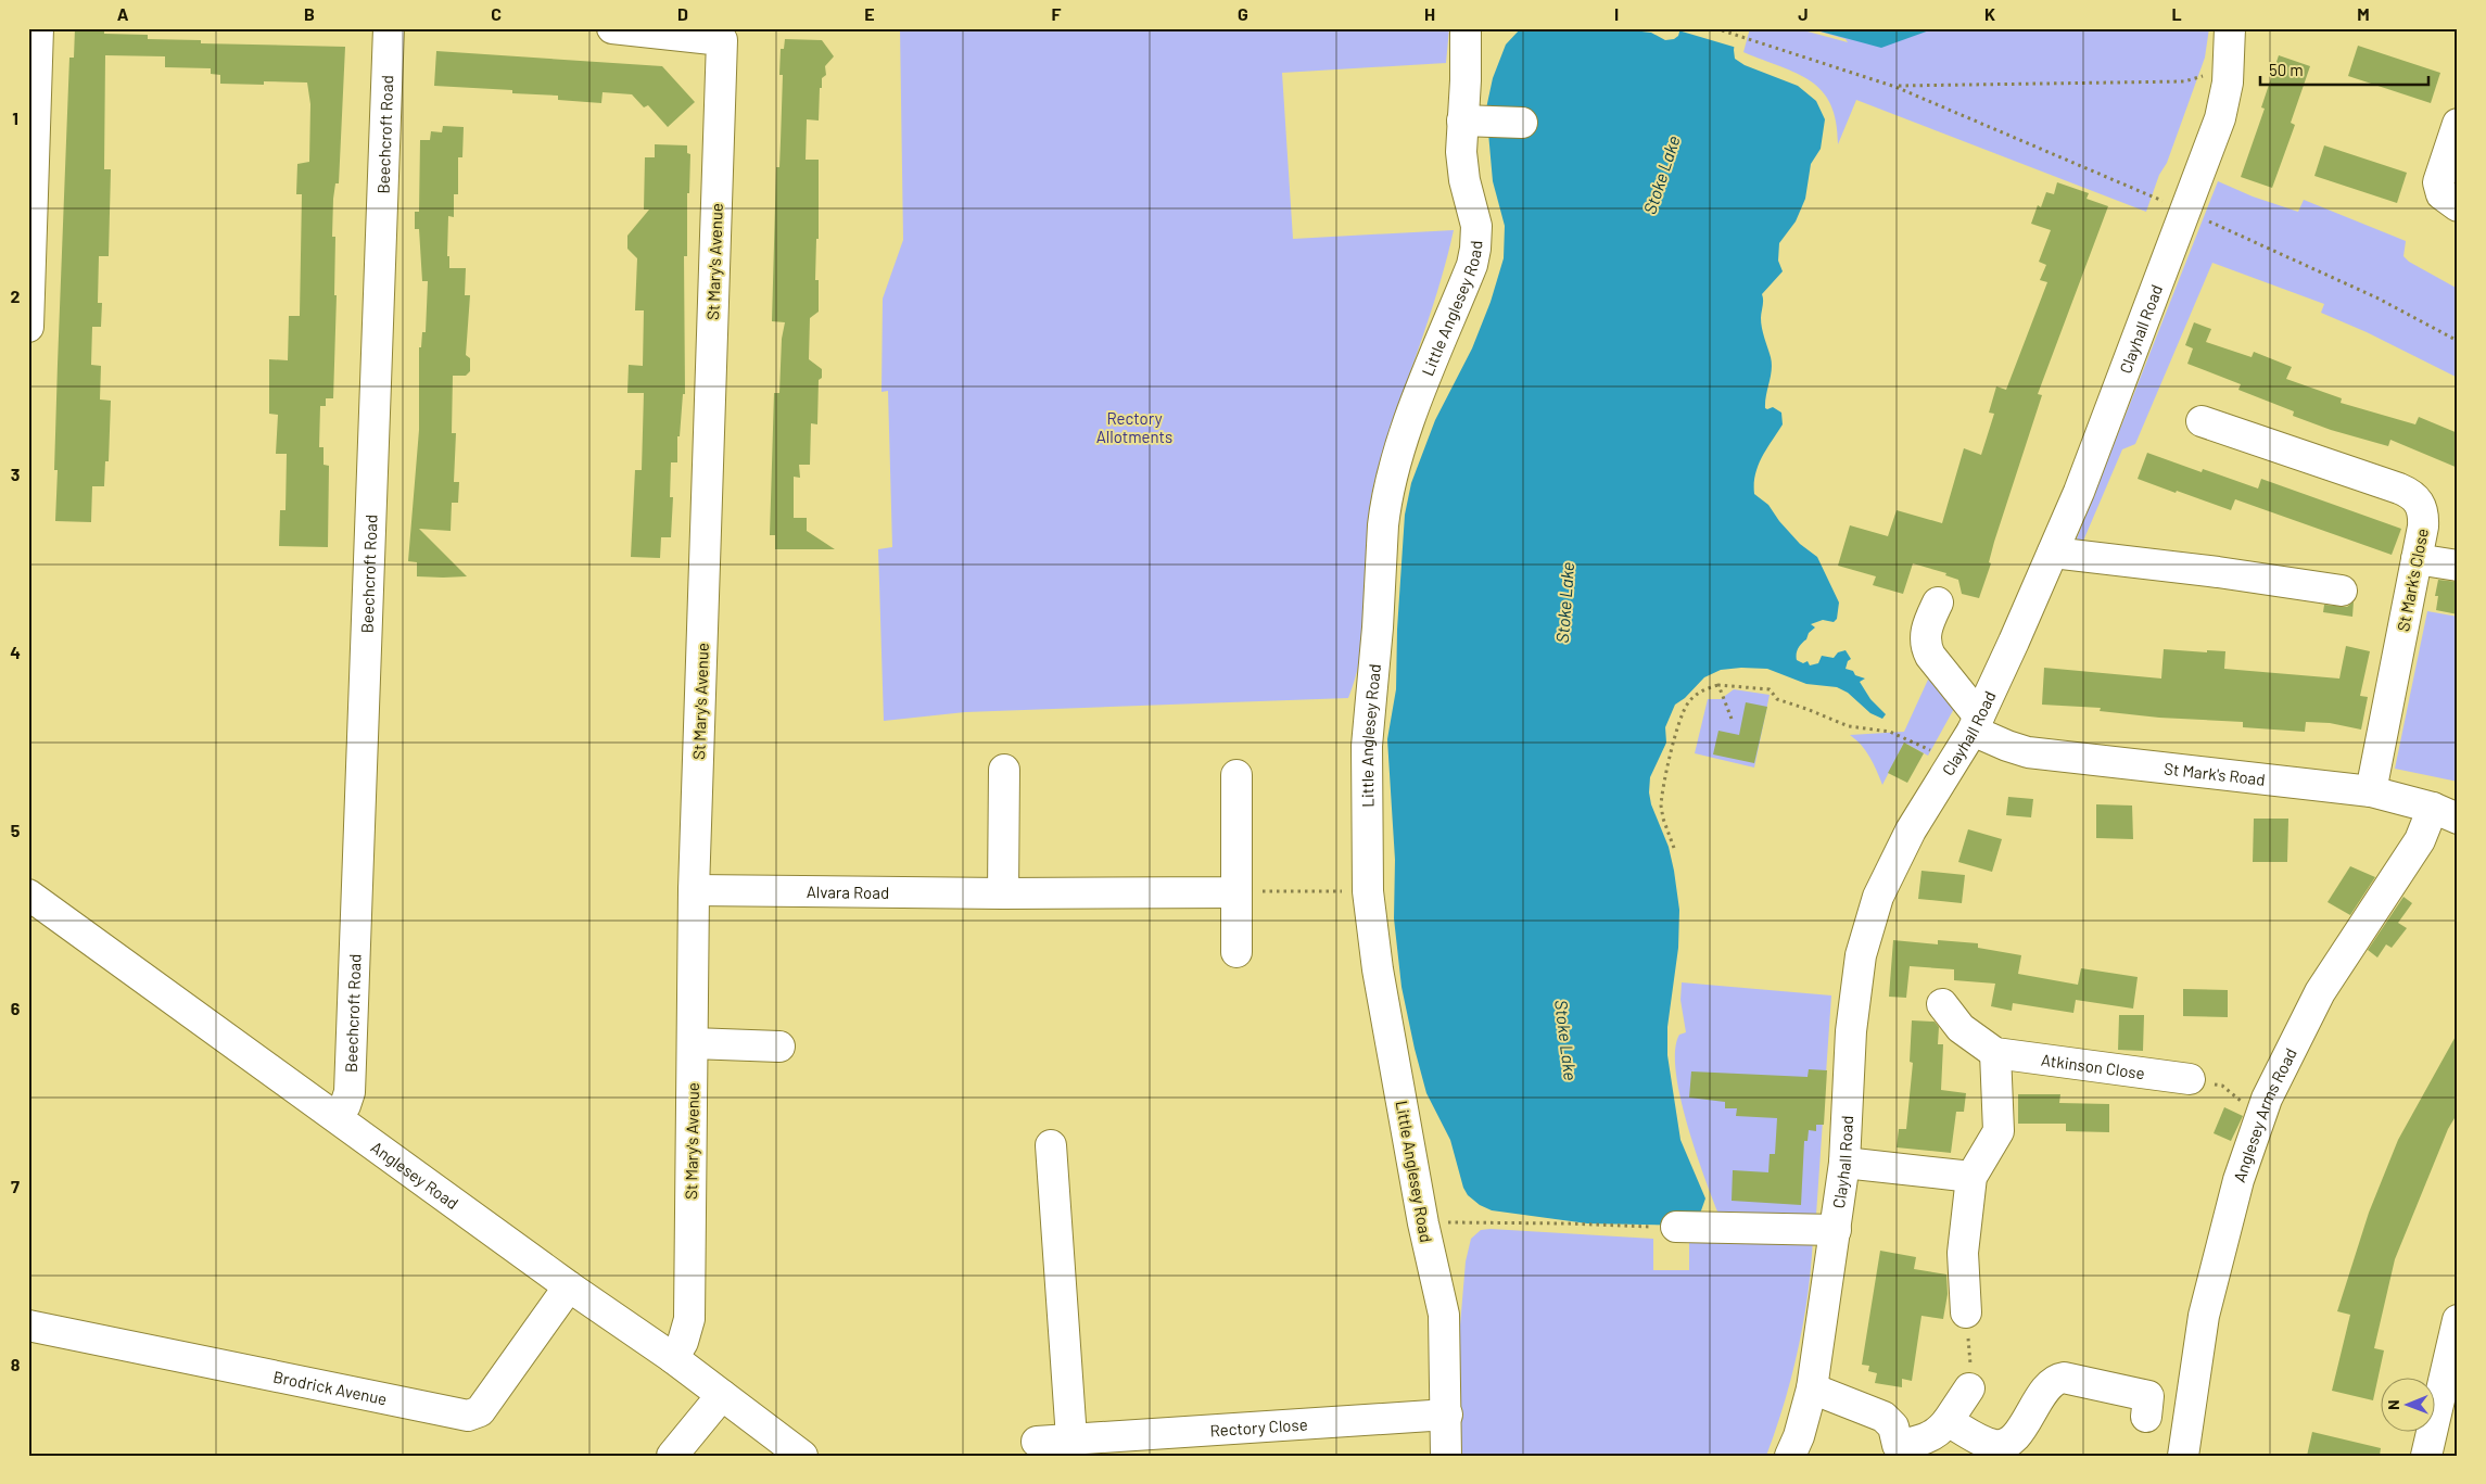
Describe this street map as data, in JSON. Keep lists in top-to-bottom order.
{
  "streets": {
    "street": [
      "Beechcroft Road",
      "St Mary's Avenue",
      "Little Anglesey Road",
      "Clayhall Road",
      "St Mark's Close",
      "St Mark's Road",
      "Alvara Road",
      "Atkinson Close",
      "Anglesey Arms Road",
      "Anglesey Road",
      "Brodrick Avenue",
      "Rectory Close"
    ]
  },
  "crossings": [
    ["Beechcroft Road", "Anglesey Road"],
    ["St Mary's Avenue", "Alvara Road"],
    ["St Mary's Avenue", "Anglesey Road"],
    ["Little Anglesey Road", "Rectory Close"],
    ["Clayhall Road", "St Mark's Road"],
    ["St Mark's Close", "St Mark's Road"],
    ["St Mark's Road", "Anglesey Arms Road"],
    ["Anglesey Road", "Brodrick Avenue"]
  ],
  "water": ["Stoke Lake"],
  "parks": ["Rectory Allotments"],
  "scale_bar": "50 m",
  "north": "left",
  "grid": {
    "columns": [
      "A",
      "B",
      "C",
      "D",
      "E",
      "F",
      "G",
      "H",
      "I",
      "J",
      "K",
      "L",
      "M"
    ],
    "rows": [
      "1",
      "2",
      "3",
      "4",
      "5",
      "6",
      "7",
      "8"
    ]
  }
}
